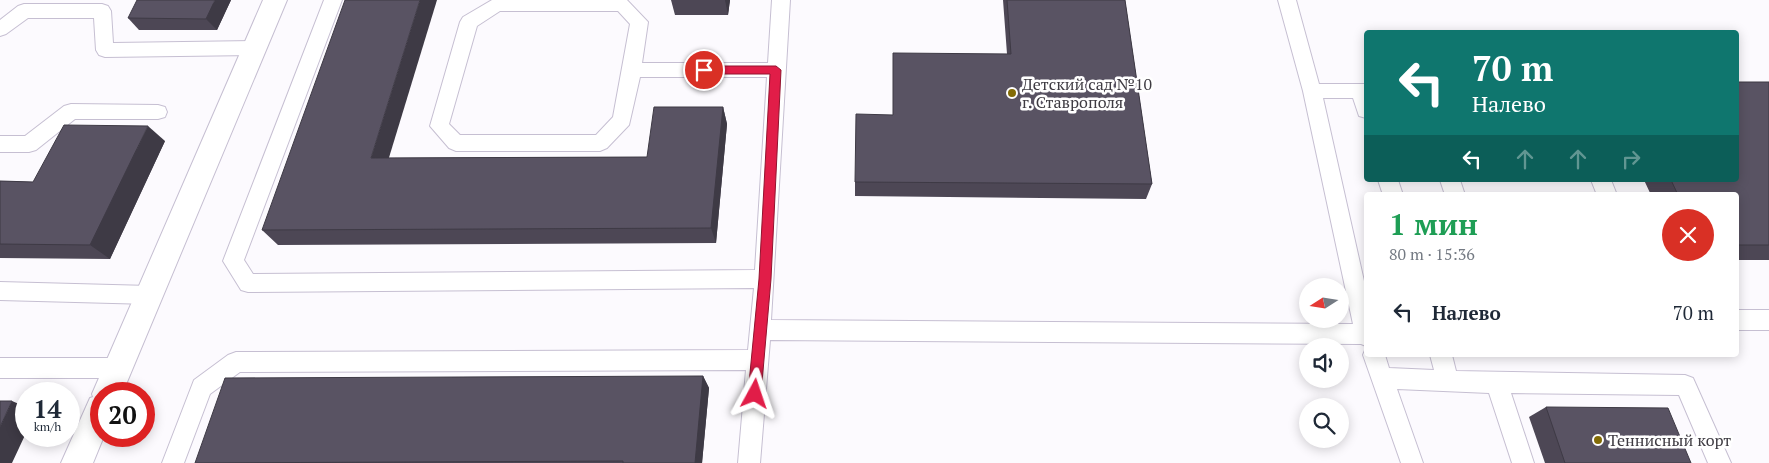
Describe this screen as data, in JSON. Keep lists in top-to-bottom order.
{
  "places": ["Детский сад №10 г. Ставрополя", "Теннисный корт"],
  "north": "left",
  "page": {
    "turn": ["70 m", "Налево"],
    "heading": ["1 мин", "80 m · 15:36"],
    "list": [
      {
        "name": "Налево",
        "value": "70 m"
      }
    ],
    "speed": "14 km/h",
    "limit": "20"
  }
}
